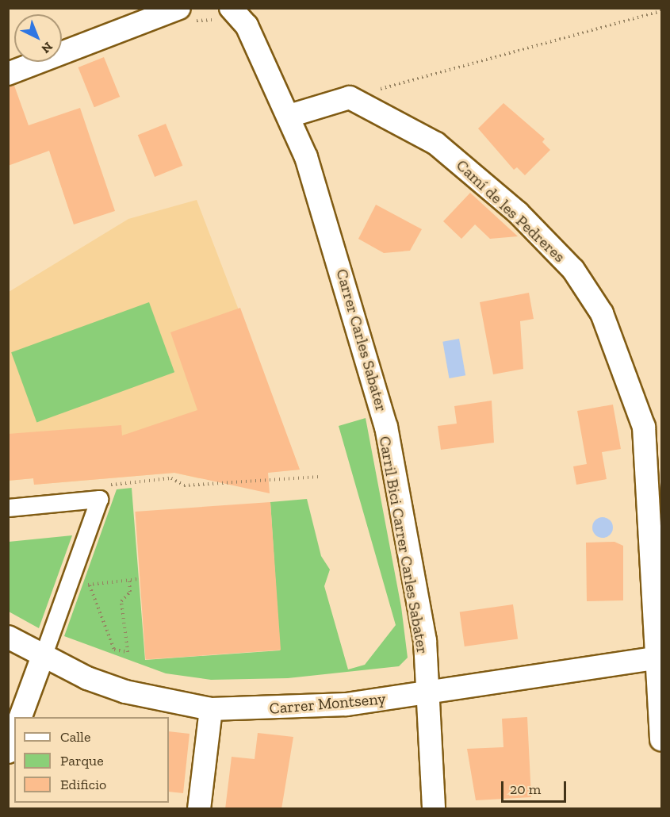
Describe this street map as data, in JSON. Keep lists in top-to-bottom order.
{
  "streets": {
    "street": ["Camí de les Pedreres", "Carrer Carles Sabater", "Carrer Montseny"]
  },
  "crossings": [
    ["Camí de les Pedreres", "Carrer Montseny"],
    ["Carrer Carles Sabater", "Carrer Montseny"]
  ],
  "legend": ["Calle", "Parque", "Edificio"],
  "scale_bar": "20 m",
  "north": "bottom right"
}
